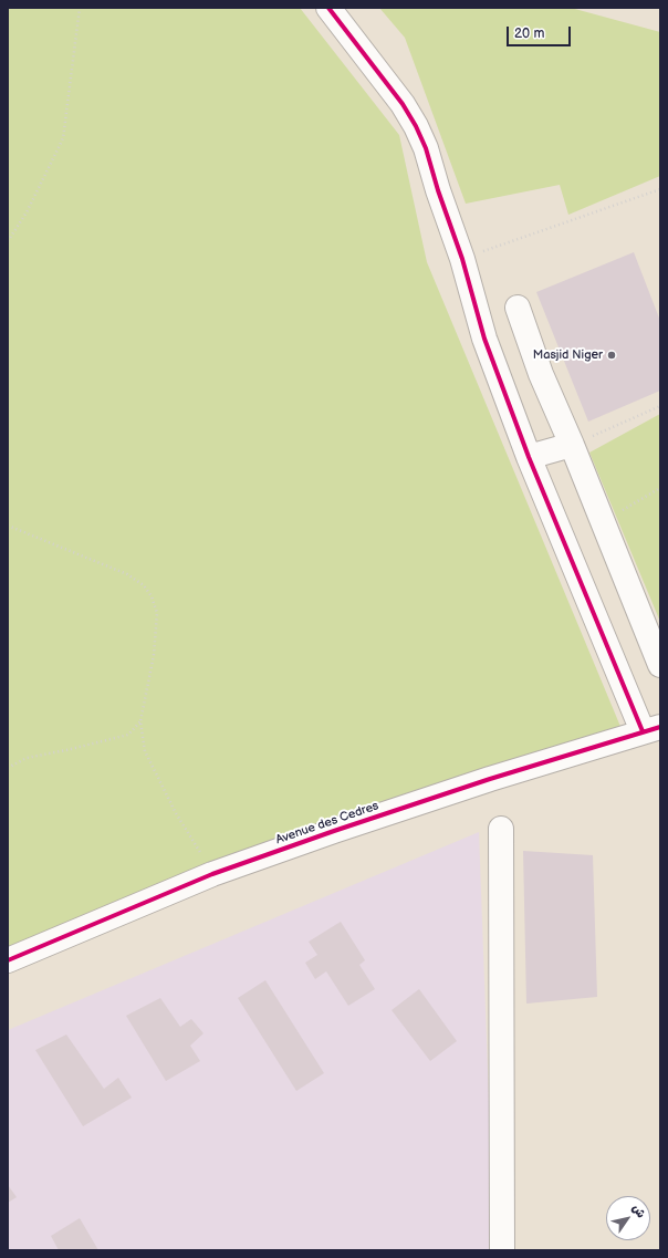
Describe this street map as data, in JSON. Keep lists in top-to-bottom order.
{
  "streets": {
    "street": ["Avenue des Cedres"]
  },
  "places": ["Masjid Niger"],
  "scale_bar": "20 m",
  "north": "top right"
}
